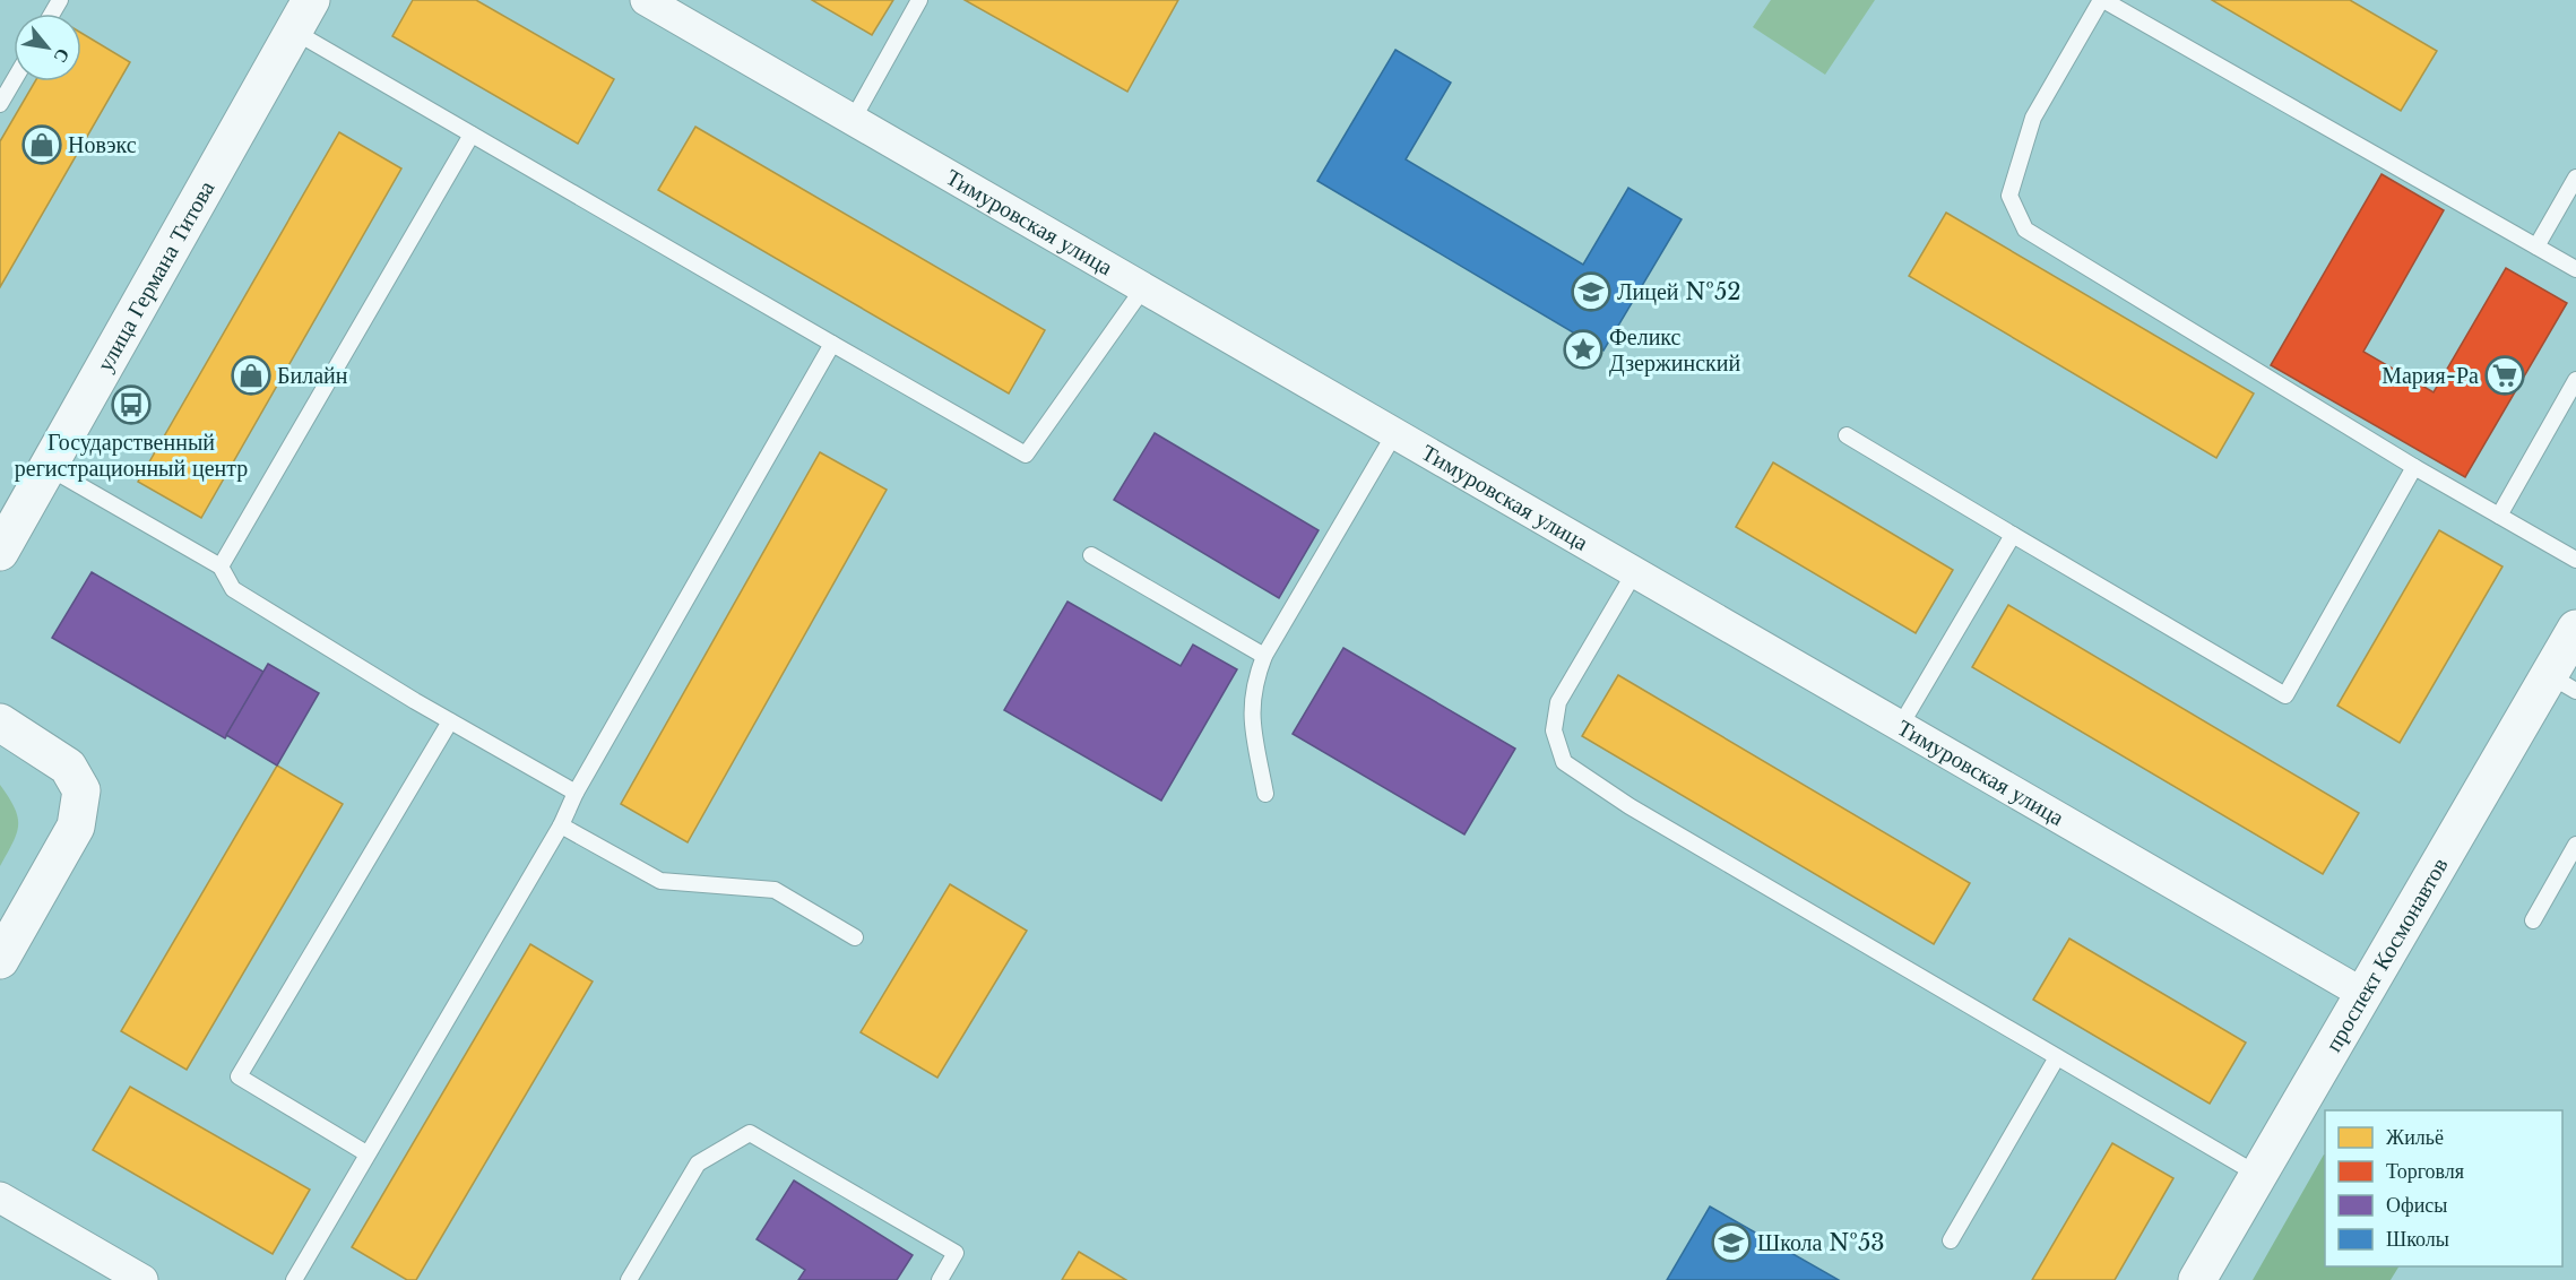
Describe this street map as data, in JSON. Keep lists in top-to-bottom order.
{
  "streets": {
    "street": ["Тимуровская улица", "улица Германа Титова", "проспект Космонавтов"]
  },
  "crossings": [
    ["Тимуровская улица", "проспект Космонавтов"]
  ],
  "places": {
    "shop": ["Новэкс", "Билайн"],
    "school or university": ["Лицей №52", "Школа №53"],
    "place": ["Феликс Дзержинский"],
    "supermarket": ["Мария-Ра"],
    "bus stop": ["Государственный регистрационный центр"]
  },
  "legend": [
    "Жильё",
    "Торговля",
    "Офисы",
    "Школы"
  ],
  "north": "bottom right"
}
